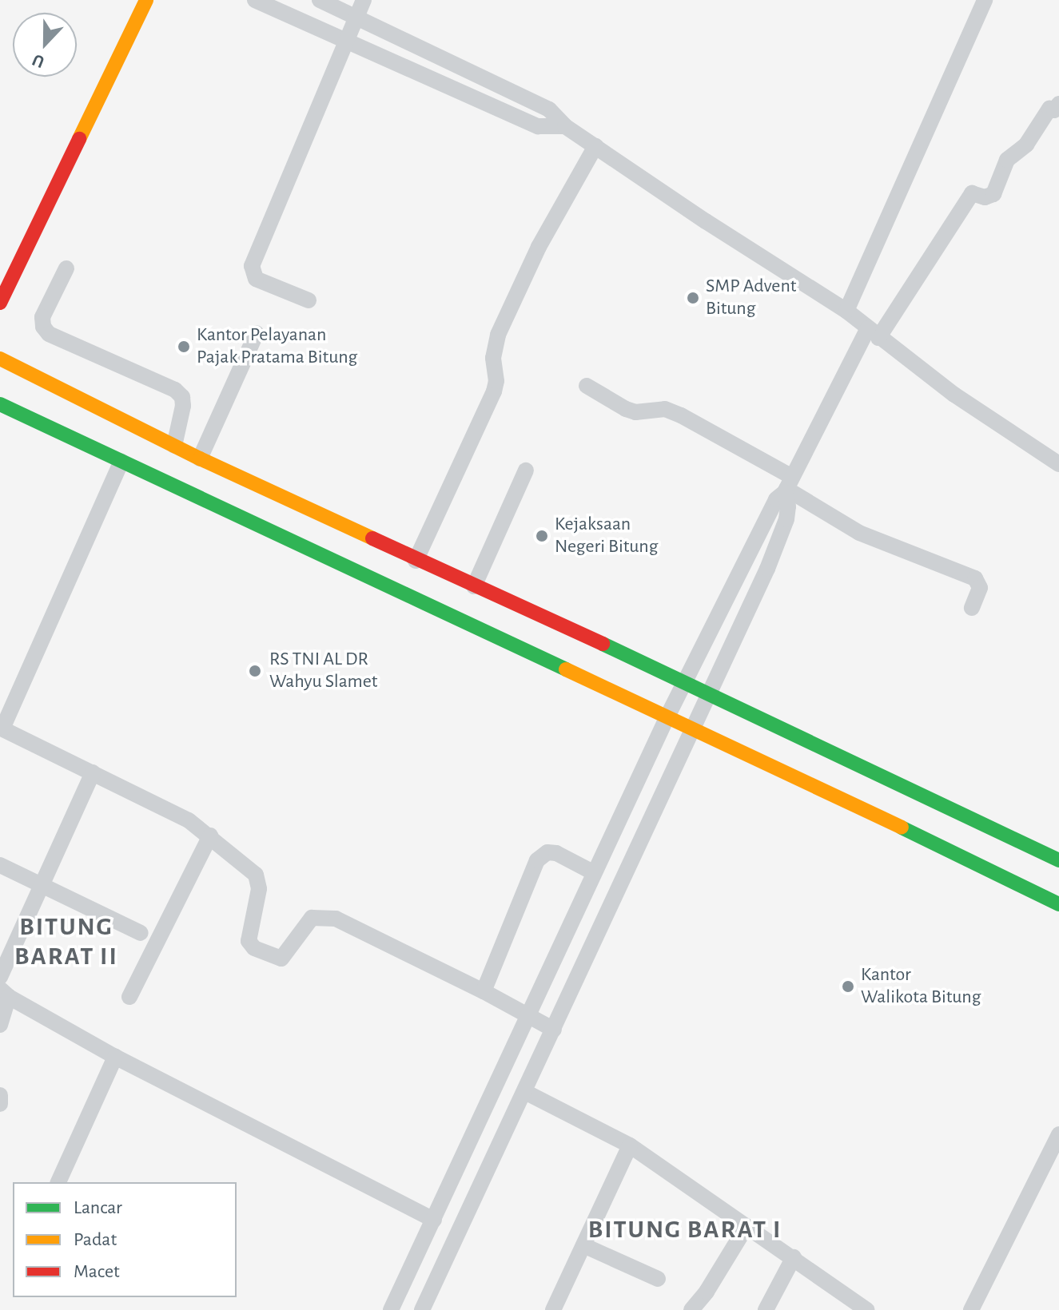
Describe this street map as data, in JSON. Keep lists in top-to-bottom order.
{
  "districts": ["BITUNG BARAT II", "BITUNG BARAT I"],
  "places": [
    "SMP Advent Bitung",
    "Kantor Pelayanan Pajak Pratama Bitung",
    "Kejaksaan Negeri Bitung",
    "RS TNI AL DR Wahyu Slamet",
    "Kantor Walikota Bitung"
  ],
  "legend": ["Lancar", "Padat", "Macet"],
  "north": "bottom"
}
